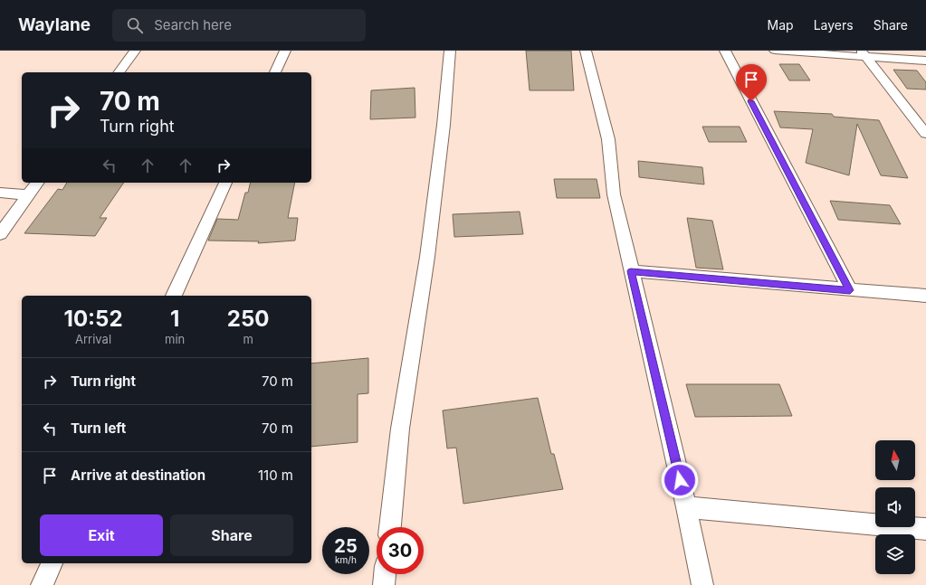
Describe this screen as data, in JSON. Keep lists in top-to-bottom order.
{
  "north": "top",
  "page": {
    "header": "Waylane",
    "search": "Search here",
    "nav": ["Map", "Layers", "Share"],
    "turn": ["70 m", "Turn right"],
    "eta": [
      "10:52",
      "Arrival",
      "1",
      "min",
      "250",
      "m"
    ],
    "list": [
      {
        "name": "Turn right",
        "value": "70 m"
      },
      {
        "name": "Turn left",
        "value": "70 m"
      },
      {
        "name": "Arrive at destination",
        "value": "110 m"
      }
    ],
    "buttons": ["Exit", "Share"],
    "speed": "25 km/h",
    "limit": "30"
  }
}
